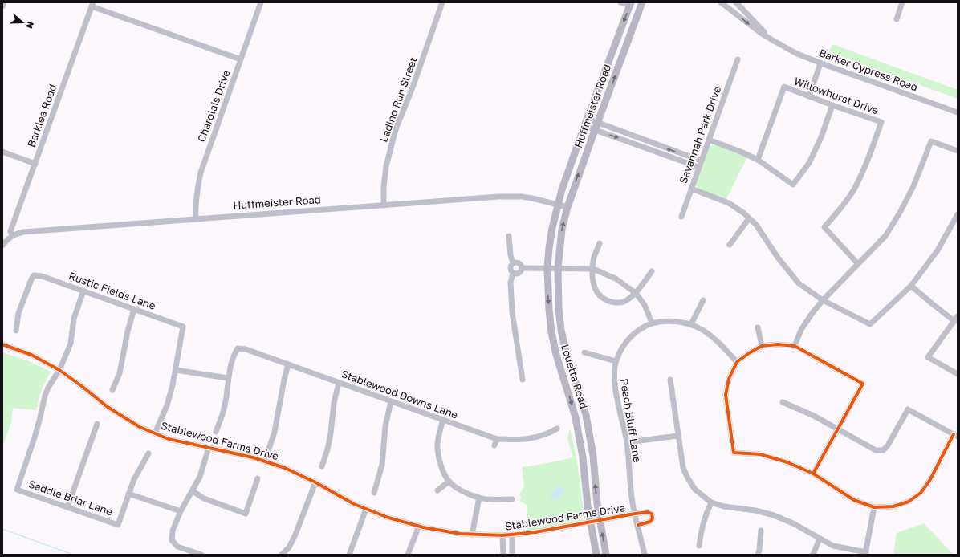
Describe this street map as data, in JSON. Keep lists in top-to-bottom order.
{
  "streets": {
    "main road": ["Huffmeister Road", "Louetta Road"],
    "street": [
      "Barker Cypress Road",
      "Willowhurst Drive",
      "Ladino Run Street",
      "Charolais Drive",
      "Barklea Road",
      "Savannah Park Drive",
      "Rustic Fields Lane",
      "Stablewood Downs Lane",
      "Peach Bluff Lane",
      "Stablewood Farms Drive",
      "Saddle Briar Lane"
    ]
  },
  "crossings": [
    ["Ladino Run Street", "Huffmeister Road"],
    ["Charolais Drive", "Huffmeister Road"],
    ["Huffmeister Road", "Barklea Road"],
    ["Huffmeister Road", "Louetta Road"],
    ["Louetta Road", "Stablewood Farms Drive"],
    ["Peach Bluff Lane", "Stablewood Farms Drive"],
    ["Stablewood Farms Drive", "Saddle Briar Lane"]
  ],
  "north": "right"
}
